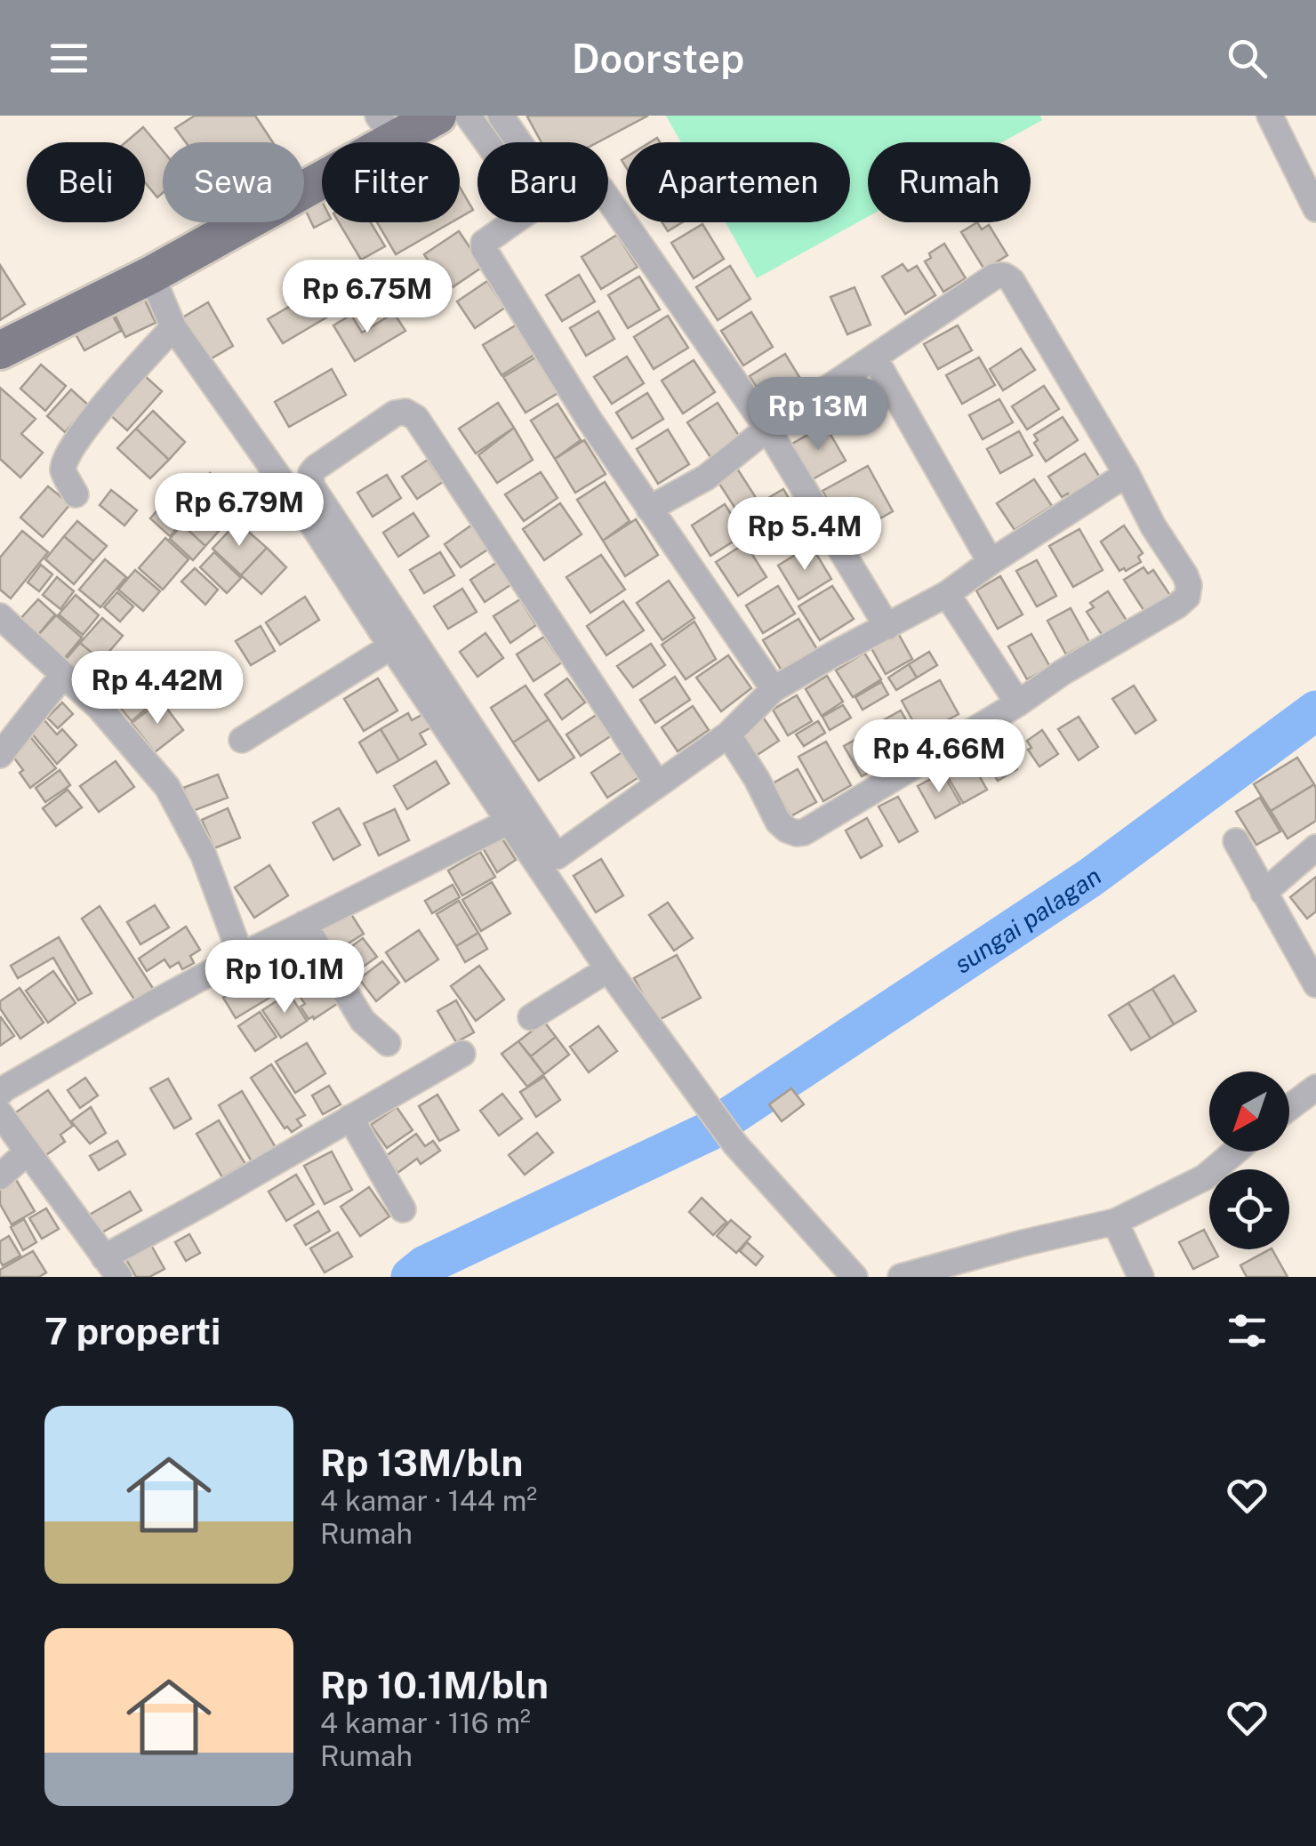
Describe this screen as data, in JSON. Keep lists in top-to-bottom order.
{
  "water": ["sungai palagan"],
  "north": "bottom left",
  "page": {
    "header": "Doorstep",
    "chip": [
      "Beli",
      "Sewa",
      "Filter",
      "Baru",
      "Apartemen",
      "Rumah"
    ],
    "price": [
      "Rp 6.75M",
      "Rp 13M",
      "Rp 6.79M",
      "Rp 5.4M",
      "Rp 4.42M",
      "Rp 4.66M",
      "Rp 10.1M"
    ],
    "heading": "7 properti",
    "list": [
      {
        "name": "Rp 13M/bln",
        "note": "4 kamar · 144 m² · Rumah"
      },
      {
        "name": "Rp 10.1M/bln",
        "note": "4 kamar · 116 m² · Rumah"
      }
    ]
  }
}
